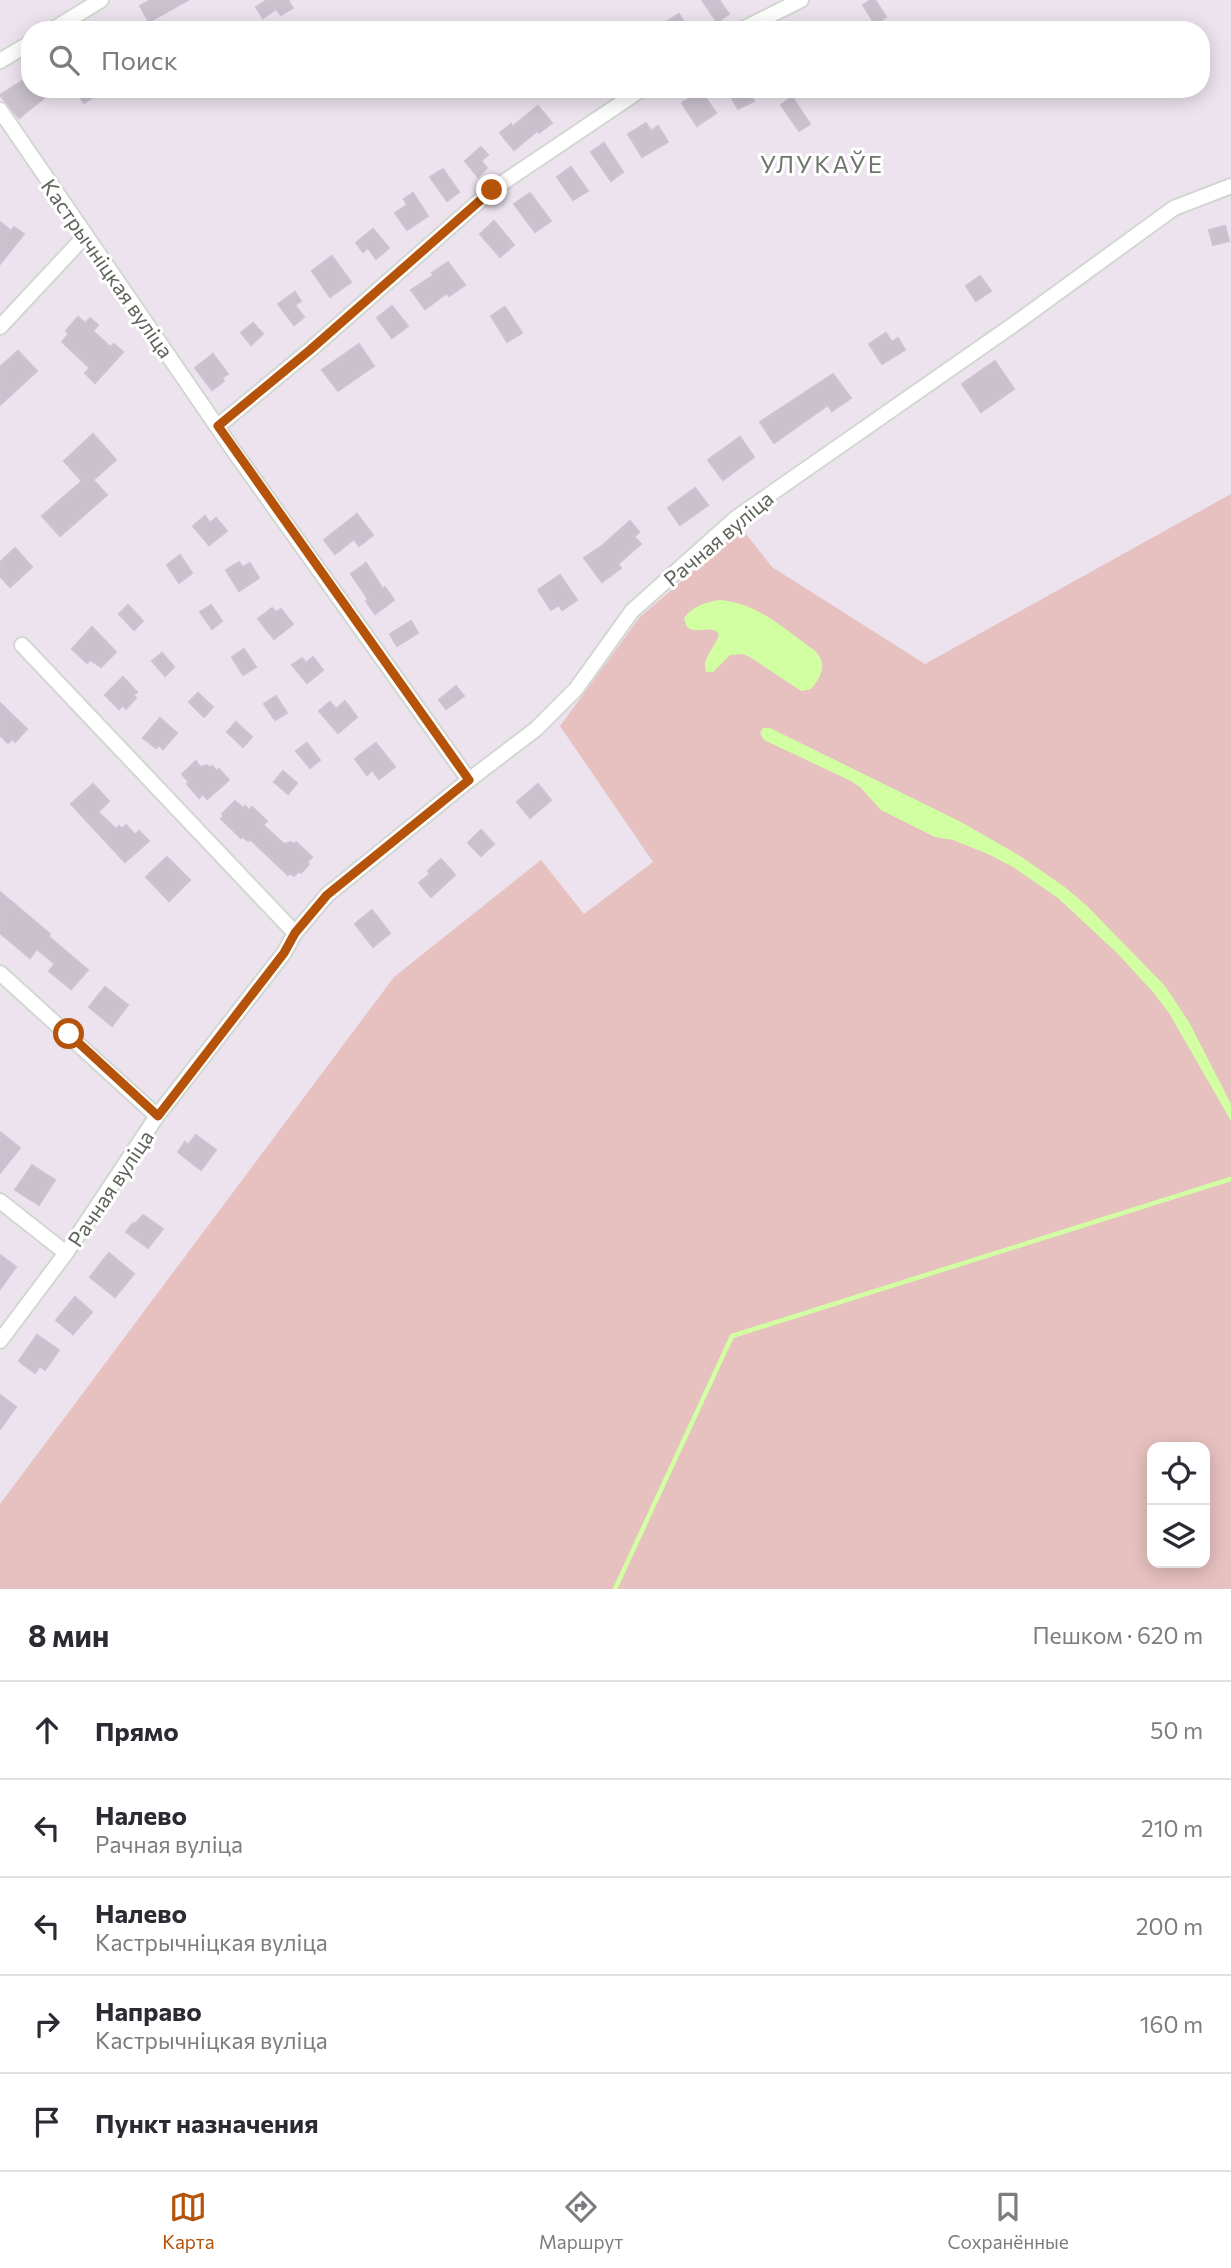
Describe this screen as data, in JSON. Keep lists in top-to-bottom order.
{
  "streets": {
    "street": ["Кастрычніцкая вуліца", "Рачная вуліца"]
  },
  "crossings": [
    ["Кастрычніцкая вуліца", "Рачная вуліца"]
  ],
  "districts": ["УЛУКАЎЕ"],
  "page": {
    "search": "Поиск",
    "heading": ["8 мин", "Пешком · 620 m"],
    "list": [
      ["Прямо", "50 m"],
      ["Налево", "Рачная вуліца", "210 m"],
      ["Налево", "Кастрычніцкая вуліца", "200 m"],
      ["Направо", "Кастрычніцкая вуліца", "160 m"],
      "Пункт назначения"
    ],
    "nav": ["Карта", "Маршрут", "Сохранённые"]
  }
}
